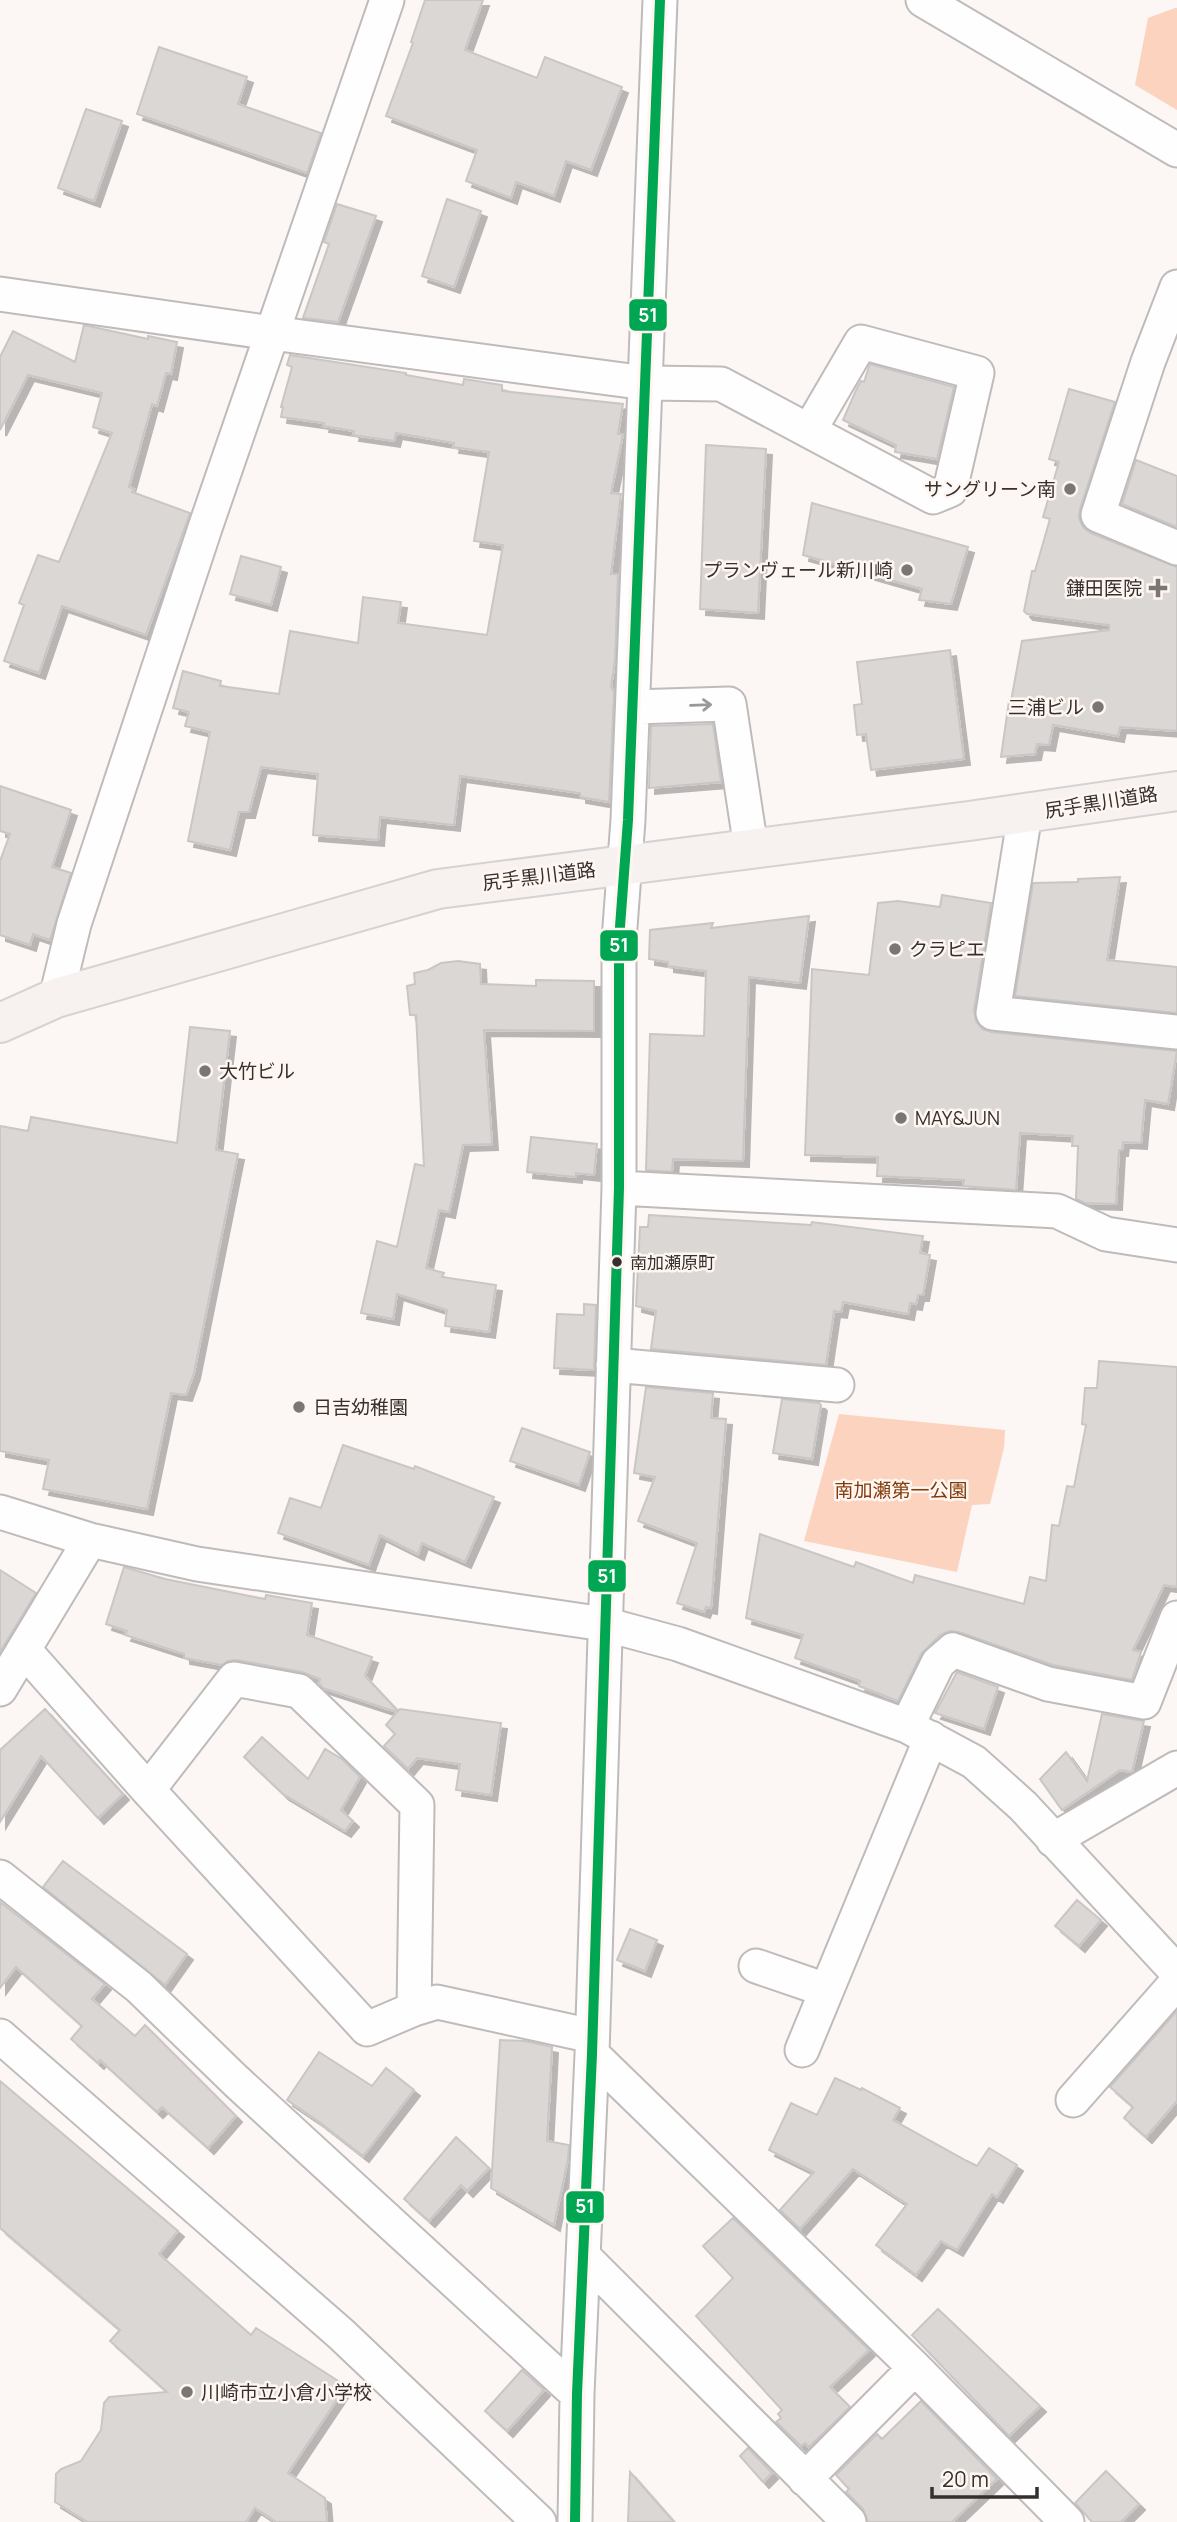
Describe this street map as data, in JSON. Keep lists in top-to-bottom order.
{
  "streets": {
    "main road": ["尻手黒川道路"]
  },
  "parks": ["南加瀬第一公園"],
  "places": {
    "other": [
      "サングリーン南",
      "プランヴェール新川崎",
      "三浦ビル",
      "クラピエ",
      "大竹ビル",
      "MAY&JUN",
      "南加瀬原町",
      "日吉幼稚園",
      "川崎市立小倉小学校"
    ],
    "health": ["鎌田医院"]
  },
  "lines": ["transit line 51"],
  "scale_bar": "20 m"
}
